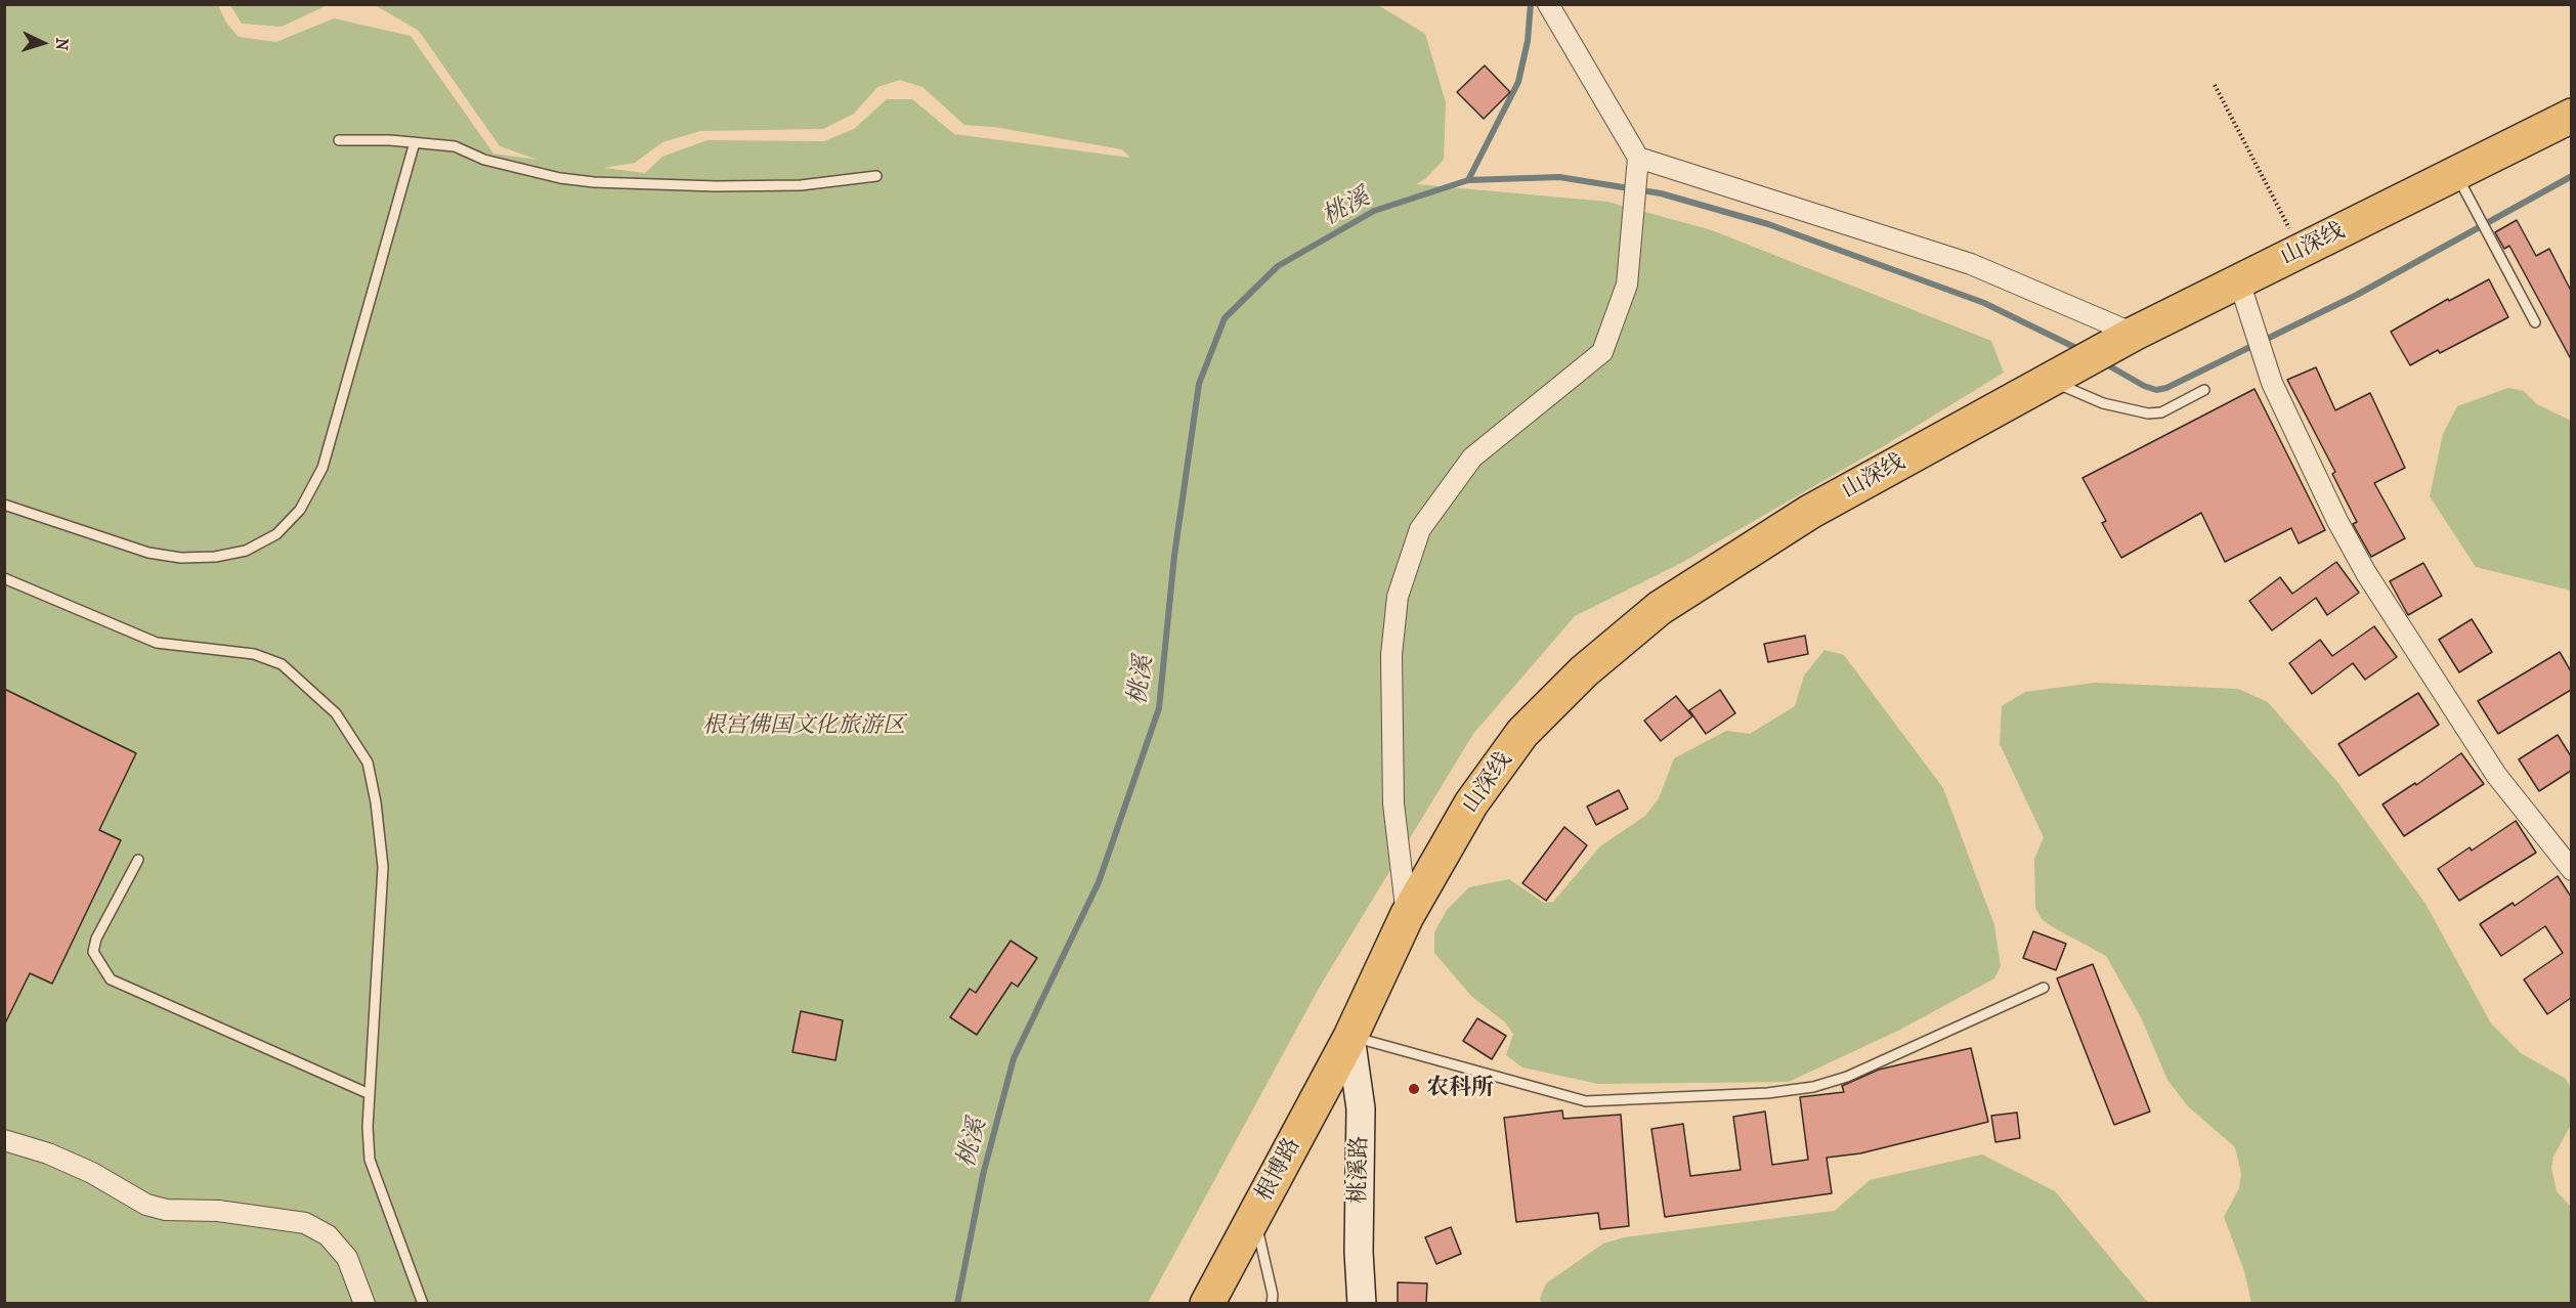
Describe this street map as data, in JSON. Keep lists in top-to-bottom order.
{
  "streets": {
    "highway": ["山深线", "根博路"],
    "street": ["桃溪路"]
  },
  "crossings": [
    ["山深线", "根博路"],
    ["山深线", "桃溪路"],
    ["根博路", "桃溪路"]
  ],
  "water": ["桃溪"],
  "parks": ["根宫佛国文化旅游区"],
  "places": ["农科所"],
  "north": "right"
}
